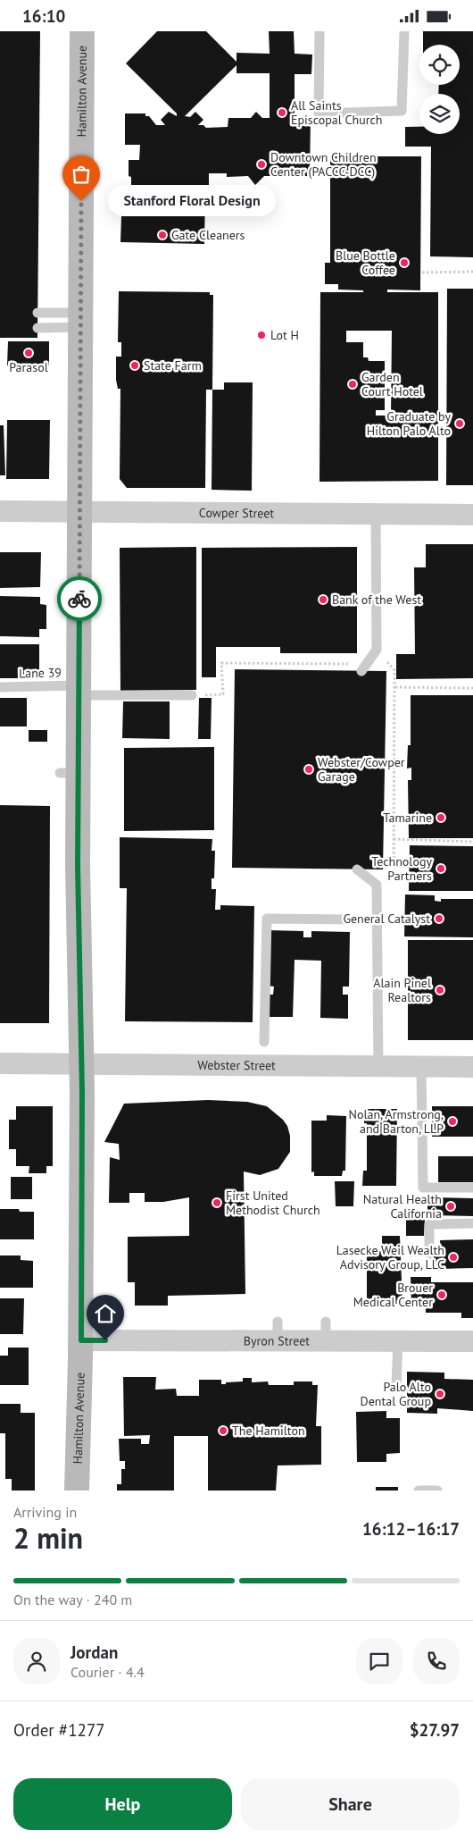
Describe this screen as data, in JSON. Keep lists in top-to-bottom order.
{
  "streets": {
    "street": [
      "Hamilton Avenue",
      "Cowper Street",
      "Webster Street",
      "Byron Street"
    ],
    "lane": ["Lane 39"]
  },
  "crossings": [
    ["Hamilton Avenue", "Cowper Street"],
    ["Hamilton Avenue", "Lane 39"],
    ["Hamilton Avenue", "Webster Street"],
    ["Hamilton Avenue", "Byron Street"]
  ],
  "places": [
    "All Saints Episcopal Church",
    "Downtown Children Center (PACCC-DCC)",
    "Stanford Floral Design",
    "Gate Cleaners",
    "Blue Bottle Coffee",
    "Lot H",
    "Parasol",
    "State Farm",
    "Garden Court Hotel",
    "Graduate by Hilton Palo Alto",
    "Bank of the West",
    "Webster/Cowper Garage",
    "Tamarine",
    "Technology Partners",
    "General Catalyst",
    "Alain Pinel Realtors",
    "Nolan, Armstrong, and Barton, LLP",
    "First United Methodist Church",
    "Natural Health California",
    "Lasecke Weil Wealth Advisory Group, LLC",
    "Brouer Medical Center",
    "Palo Alto Dental Group",
    "The Hamilton"
  ],
  "page": {
    "status": "16:10",
    "bubble": "Stanford Floral Design",
    "heading": ["2 min", "Arriving in", "16:12–16:17"],
    "panel": [
      "Jordan",
      "Courier · 4.4",
      "Order #1277",
      "$27.97"
    ],
    "bar": "On the way · 240 m",
    "buttons": ["Help", "Share"]
  }
}
